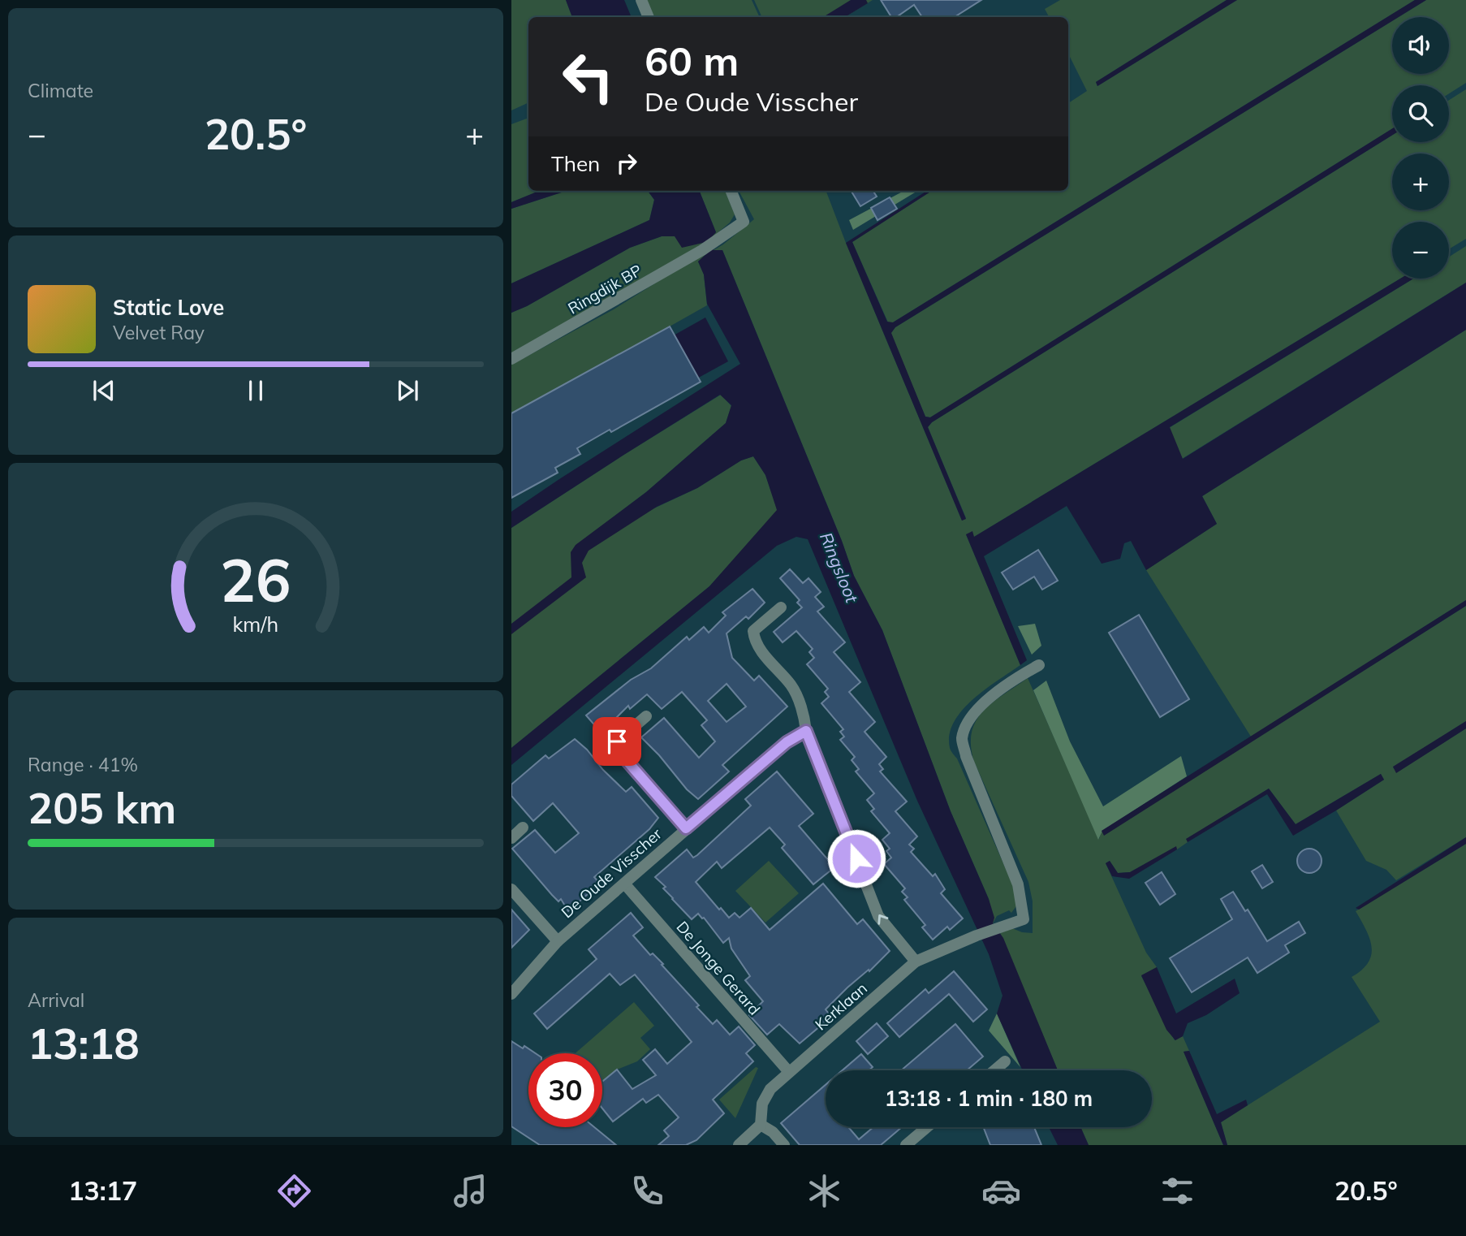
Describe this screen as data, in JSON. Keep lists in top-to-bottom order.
{
  "streets": {
    "street": [
      "Ringdijk BP",
      "De Oude Visscher",
      "De Jonge Gerard",
      "Kerklaan"
    ]
  },
  "crossings": [
    ["De Oude Visscher", "De Jonge Gerard"],
    ["De Jonge Gerard", "Kerklaan"]
  ],
  "water": ["Ringsloot"],
  "page": {
    "tile": [
      "Climate",
      ["Range · 41%", "205 km"],
      ["Arrival", "13:18"]
    ],
    "map_buttons": ["+", "−"],
    "turn": ["60 m", "De Oude Visscher"],
    "heat": ["−", "20.5°", "+"],
    "then": "Then",
    "song": ["Static Love", "Velvet Ray"],
    "limit": "30",
    "trip": "13:18 · 1 min · 180 m",
    "tabs": ["13:17", "20.5°"],
    "gauge": ["26", "km/h"]
  }
}
